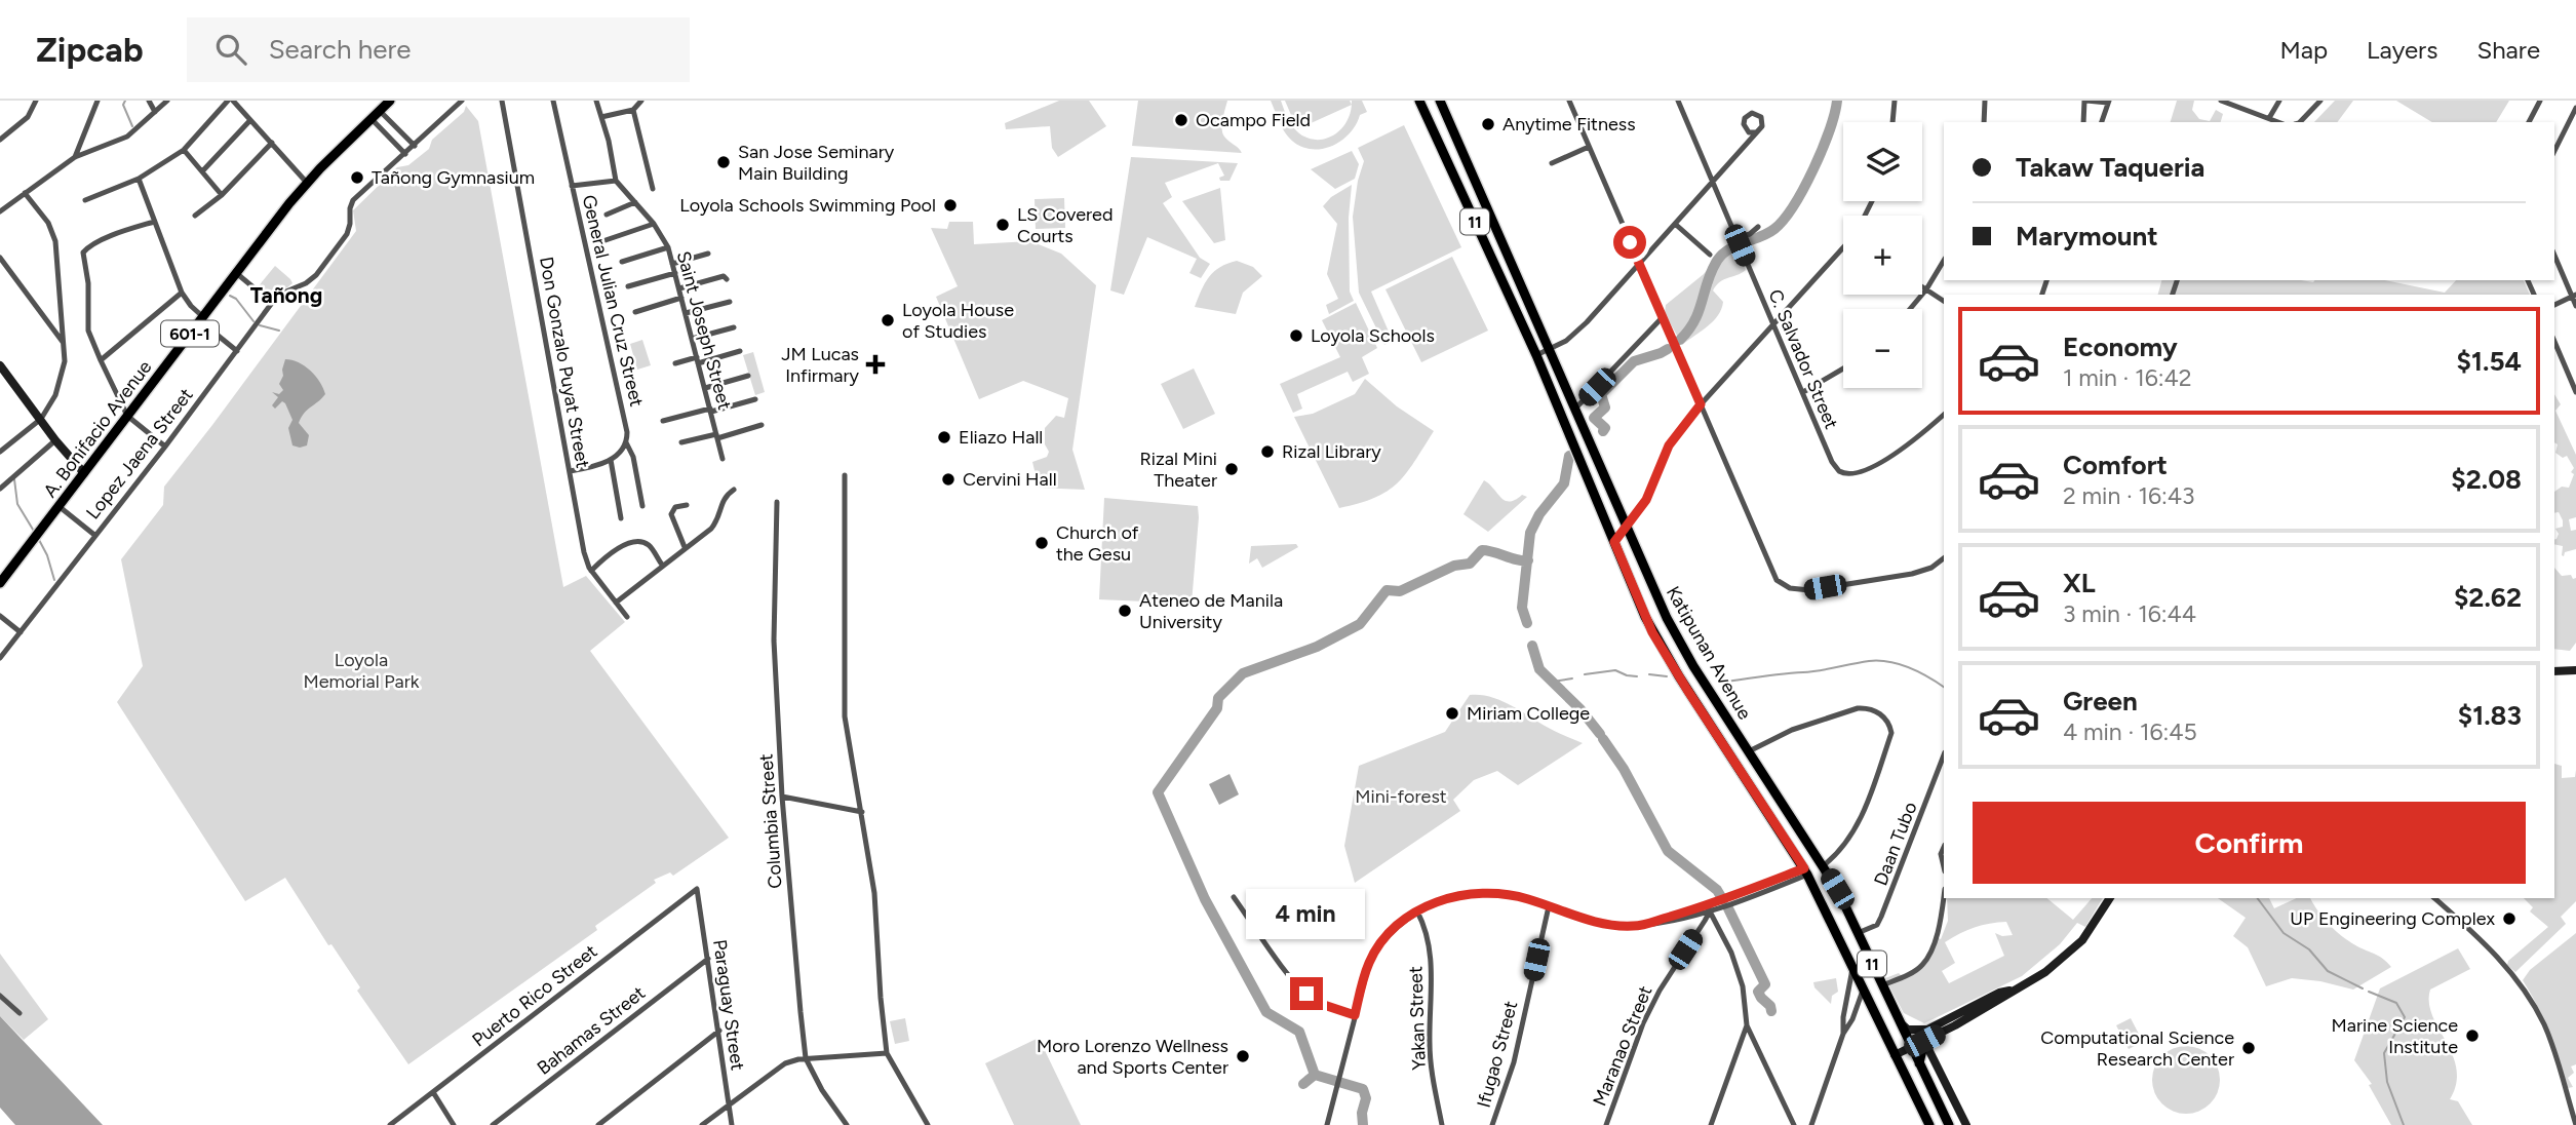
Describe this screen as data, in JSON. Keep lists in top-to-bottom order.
{
  "streets": {
    "main road": [
      "11",
      "601-1",
      "A. Bonifacio Avenue",
      "Katipunan Avenue"
    ],
    "street": [
      "General Julian Cruz Street",
      "Saint Joseph Street",
      "C. Salvador Street",
      "Don Gonzalo Puyat Street",
      "Lopez Jaena Street",
      "Columbia Street",
      "Daan Tubo",
      "Puerto Rico Street",
      "Paraguay Street",
      "Yakan Street",
      "Bahamas Street",
      "Maranao Street",
      "Ifugao Street"
    ]
  },
  "crossings": [
    ["Katipunan Avenue", "Daan Tubo"],
    ["Puerto Rico Street", "Paraguay Street"],
    ["Paraguay Street", "Bahamas Street"]
  ],
  "districts": ["Tañong"],
  "parks": ["Loyola Memorial Park", "Mini-forest"],
  "places": {
    "other": [
      "Ocampo Field",
      "Anytime Fitness",
      "San Jose Seminary Main Building",
      "Tañong Gymnasium",
      "Loyola Schools Swimming Pool",
      "LS Covered Courts",
      "Loyola House of Studies",
      "Loyola Schools",
      "Eliazo Hall",
      "Rizal Library",
      "Rizal Mini Theater",
      "Cervini Hall",
      "Church of the Gesu",
      "Ateneo de Manila University",
      "Miriam College",
      "UP Engineering Complex",
      "Marine Science Institute",
      "Computational Science Research Center",
      "Moro Lorenzo Wellness and Sports Center"
    ],
    "health": ["JM Lucas Infirmary"]
  },
  "page": {
    "header": "Zipcab",
    "search": "Search here",
    "nav": ["Map", "Layers", "Share"],
    "map_buttons": ["+", "−"],
    "banner": ["Takaw Taqueria", "Marymount"],
    "list": [
      {
        "name": "Economy",
        "note": "1 min · 16:42",
        "value": "$1.54"
      },
      {
        "name": "Comfort",
        "note": "2 min · 16:43",
        "value": "$2.08"
      },
      {
        "name": "XL",
        "note": "3 min · 16:44",
        "value": "$2.62"
      },
      {
        "name": "Green",
        "note": "4 min · 16:45",
        "value": "$1.83"
      }
    ],
    "buttons": "Confirm",
    "bubble": "4 min"
  }
}
